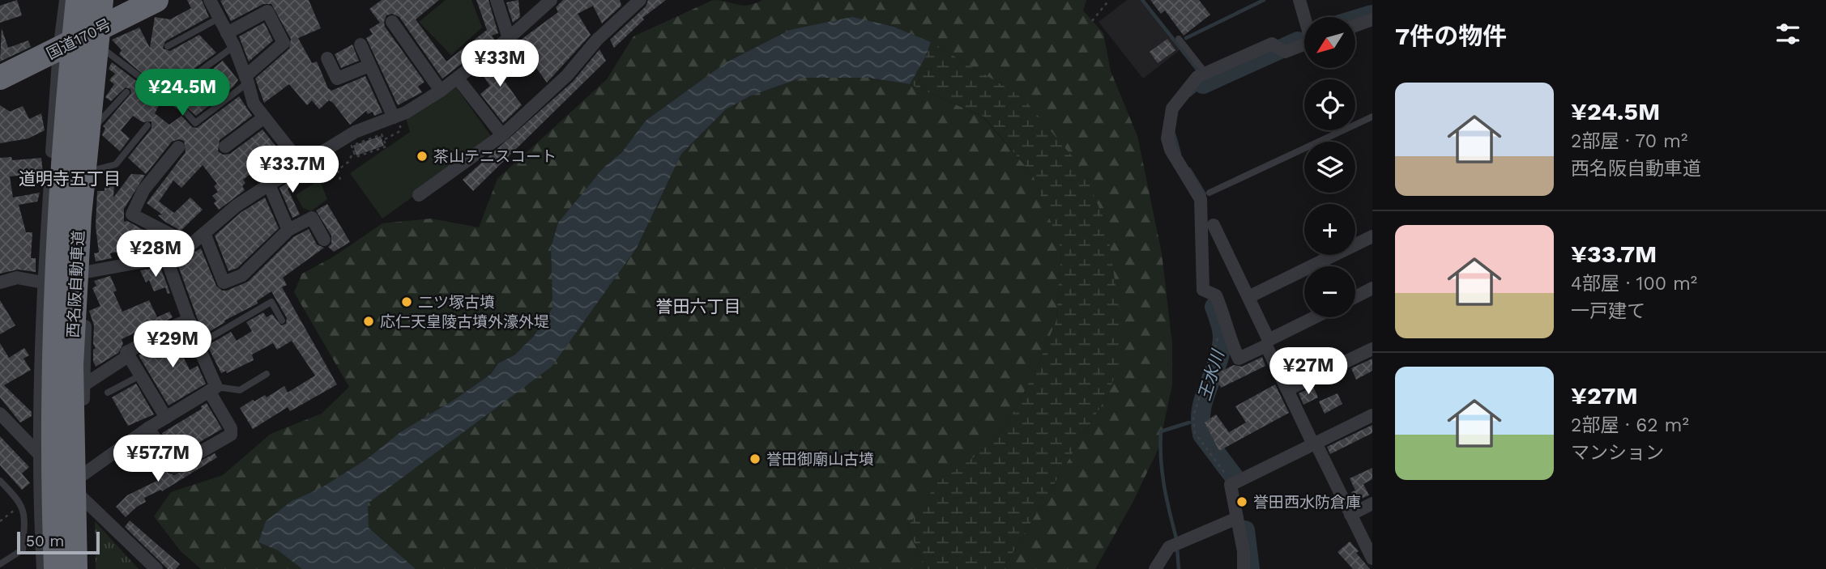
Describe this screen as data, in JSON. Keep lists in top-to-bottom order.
{
  "streets": {
    "highway": ["国道170号", "西名阪自動車道"]
  },
  "districts": ["道明寺五丁目", "誉田六丁目"],
  "water": ["王水川"],
  "places": [
    "茶山テニスコート",
    "二ツ塚古墳",
    "応仁天皇陵古墳外濠外堤",
    "誉田御廟山古墳",
    "誉田西水防倉庫"
  ],
  "scale_bar": "50 m",
  "north": "bottom left",
  "page": {
    "heading": "7件の物件",
    "map_buttons": ["+", "−"],
    "price": [
      "¥33M",
      "¥24.5M",
      "¥33.7M",
      "¥28M",
      "¥29M",
      "¥27M",
      "¥57.7M"
    ],
    "list": [
      {
        "name": "¥24.5M",
        "note": "2部屋 · 70 m² · 西名阪自動車道"
      },
      {
        "name": "¥33.7M",
        "note": "4部屋 · 100 m² · 一戸建て"
      },
      {
        "name": "¥27M",
        "note": "2部屋 · 62 m² · マンション"
      }
    ],
    "scale": "50 m"
  }
}
